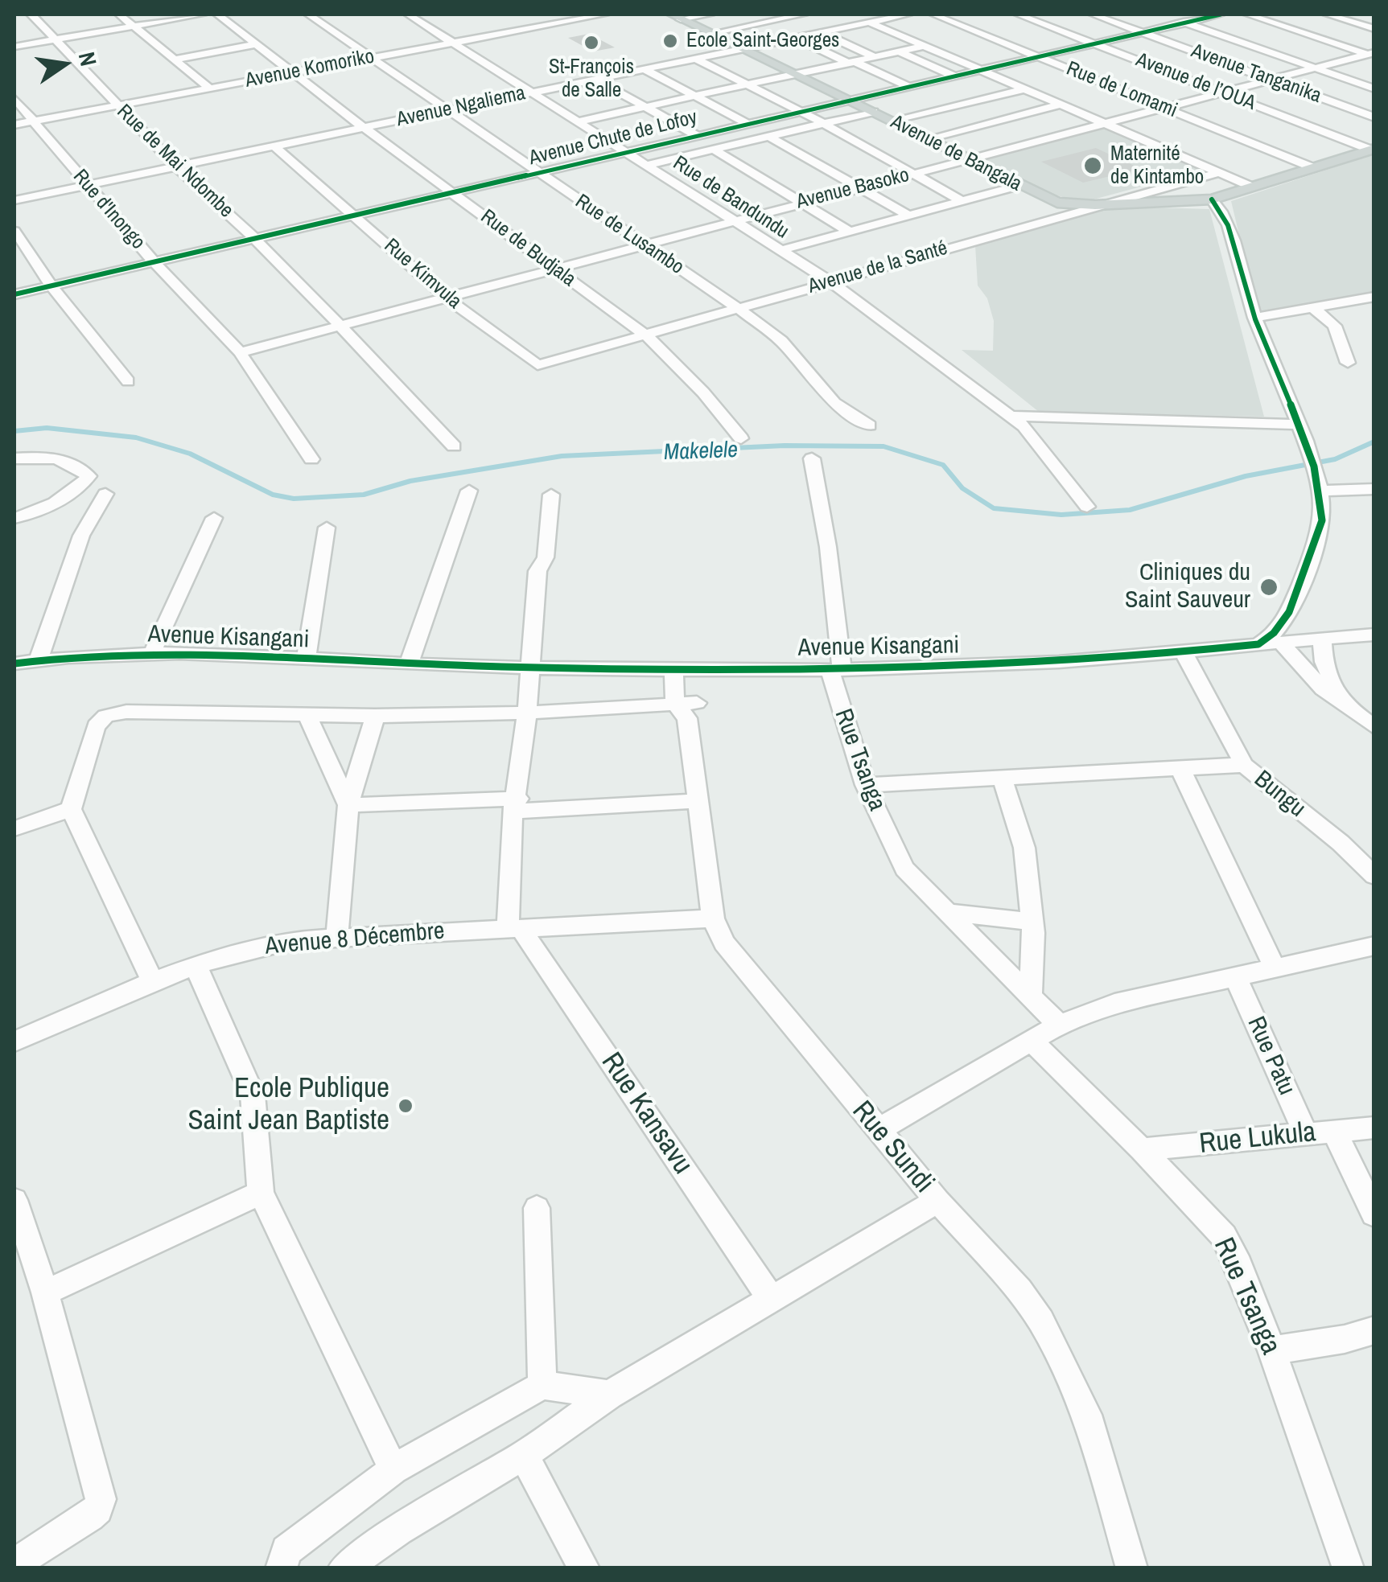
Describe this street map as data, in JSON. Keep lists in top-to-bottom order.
{
  "streets": {
    "main road": ["Avenue de Bangala"],
    "street": [
      "Avenue Komoriko",
      "Avenue Tanganika",
      "Avenue de l’OUA",
      "Rue de Lomami",
      "Avenue Ngaliema",
      "Avenue Chute de Lofoy",
      "Rue de Mai Ndombe",
      "Avenue Basoko",
      "Rue de Bandundu",
      "Rue d'Inongo",
      "Rue de Lusambo",
      "Rue de Budjala",
      "Avenue de la Santé",
      "Rue Kimvula",
      "Avenue Kisangani",
      "Rue Tsanga",
      "Bungu",
      "Avenue 8 Décembre",
      "Rue Patu",
      "Rue Kansavu",
      "Rue Lukula",
      "Rue Sundi"
    ]
  },
  "crossings": [
    ["Avenue Komoriko", "Rue de Mai Ndombe"],
    ["Avenue Komoriko", "Rue de Bandundu"],
    ["Avenue Komoriko", "Rue d'Inongo"],
    ["Avenue Komoriko", "Rue de Lusambo"],
    ["Avenue Komoriko", "Rue de Budjala"],
    ["Avenue Tanganika", "Avenue Chute de Lofoy"],
    ["Avenue Tanganika", "Avenue Basoko"],
    ["Avenue de l’OUA", "Avenue Chute de Lofoy"],
    ["Avenue de l’OUA", "Avenue de Bangala"],
    ["Avenue de l’OUA", "Avenue Basoko"],
    ["Rue de Lomami", "Avenue Chute de Lofoy"],
    ["Rue de Lomami", "Avenue de Bangala"],
    ["Rue de Lomami", "Avenue Basoko"],
    ["Avenue Ngaliema", "Avenue de Bangala"],
    ["Avenue Ngaliema", "Rue de Mai Ndombe"],
    ["Avenue Ngaliema", "Rue de Bandundu"],
    ["Avenue Ngaliema", "Rue d'Inongo"],
    ["Avenue Ngaliema", "Rue de Lusambo"],
    ["Avenue Ngaliema", "Rue de Budjala"],
    ["Avenue Ngaliema", "Rue Kimvula"],
    ["Avenue Chute de Lofoy", "Avenue de Bangala"],
    ["Avenue Chute de Lofoy", "Rue de Mai Ndombe"],
    ["Avenue Chute de Lofoy", "Rue de Bandundu"],
    ["Avenue Chute de Lofoy", "Rue d'Inongo"],
    ["Avenue Chute de Lofoy", "Rue de Lusambo"],
    ["Avenue Chute de Lofoy", "Rue de Budjala"],
    ["Avenue Chute de Lofoy", "Rue Kimvula"],
    ["Avenue de Bangala", "Avenue Basoko"],
    ["Avenue de Bangala", "Avenue de la Santé"],
    ["Rue de Mai Ndombe", "Avenue Basoko"],
    ["Avenue Basoko", "Rue de Bandundu"],
    ["Avenue Basoko", "Rue d'Inongo"],
    ["Avenue Basoko", "Rue de Lusambo"],
    ["Avenue Basoko", "Rue de Budjala"],
    ["Avenue Basoko", "Rue Kimvula"],
    ["Rue de Bandundu", "Avenue de la Santé"],
    ["Rue de Lusambo", "Avenue de la Santé"],
    ["Rue de Budjala", "Avenue de la Santé"],
    ["Avenue de la Santé", "Rue Kimvula"],
    ["Avenue Kisangani", "Rue Tsanga"],
    ["Avenue Kisangani", "Bungu"],
    ["Avenue Kisangani", "Rue Sundi"],
    ["Rue Tsanga", "Rue Lukula"],
    ["Avenue 8 Décembre", "Rue Kansavu"],
    ["Avenue 8 Décembre", "Rue Sundi"],
    ["Rue Patu", "Rue Lukula"]
  ],
  "water": ["Makelele"],
  "places": [
    "Ecole Saint-Georges",
    "St-François de Salle",
    "Maternité de Kintambo",
    "Cliniques du Saint Sauveur",
    "Ecole Publique Saint Jean Baptiste"
  ],
  "north": "right"
}
